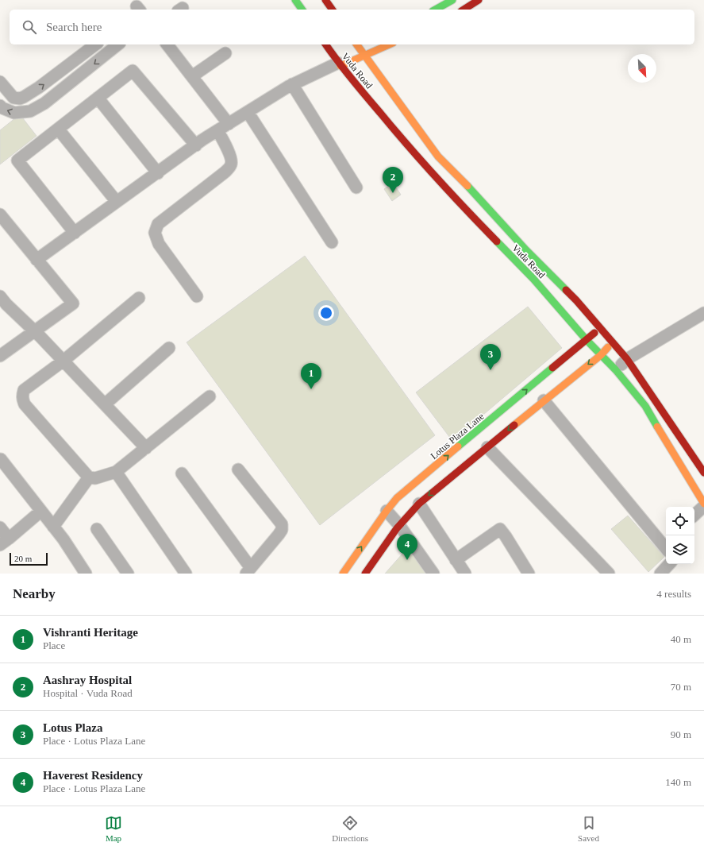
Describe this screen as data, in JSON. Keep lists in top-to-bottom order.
{
  "streets": {
    "street": ["Vuda Road", "Lotus Plaza Lane"]
  },
  "crossings": [
    ["Vuda Road", "Lotus Plaza Lane"]
  ],
  "scale_bar": "20 m",
  "north": "bottom right",
  "page": {
    "search": "Search here",
    "pins": [
      "2",
      "3",
      "1",
      "4"
    ],
    "scale": "20 m",
    "heading": ["Nearby", "4 results"],
    "list": [
      {
        "mark": "1",
        "name": "Vishranti Heritage",
        "note": "Place",
        "value": "40 m"
      },
      {
        "mark": "2",
        "name": "Aashray Hospital",
        "note": "Hospital · Vuda Road",
        "value": "70 m"
      },
      {
        "mark": "3",
        "name": "Lotus Plaza",
        "note": "Place · Lotus Plaza Lane",
        "value": "90 m"
      },
      {
        "mark": "4",
        "name": "Haverest Residency",
        "note": "Place · Lotus Plaza Lane",
        "value": "140 m"
      }
    ],
    "nav": ["Map", "Directions", "Saved"]
  }
}
